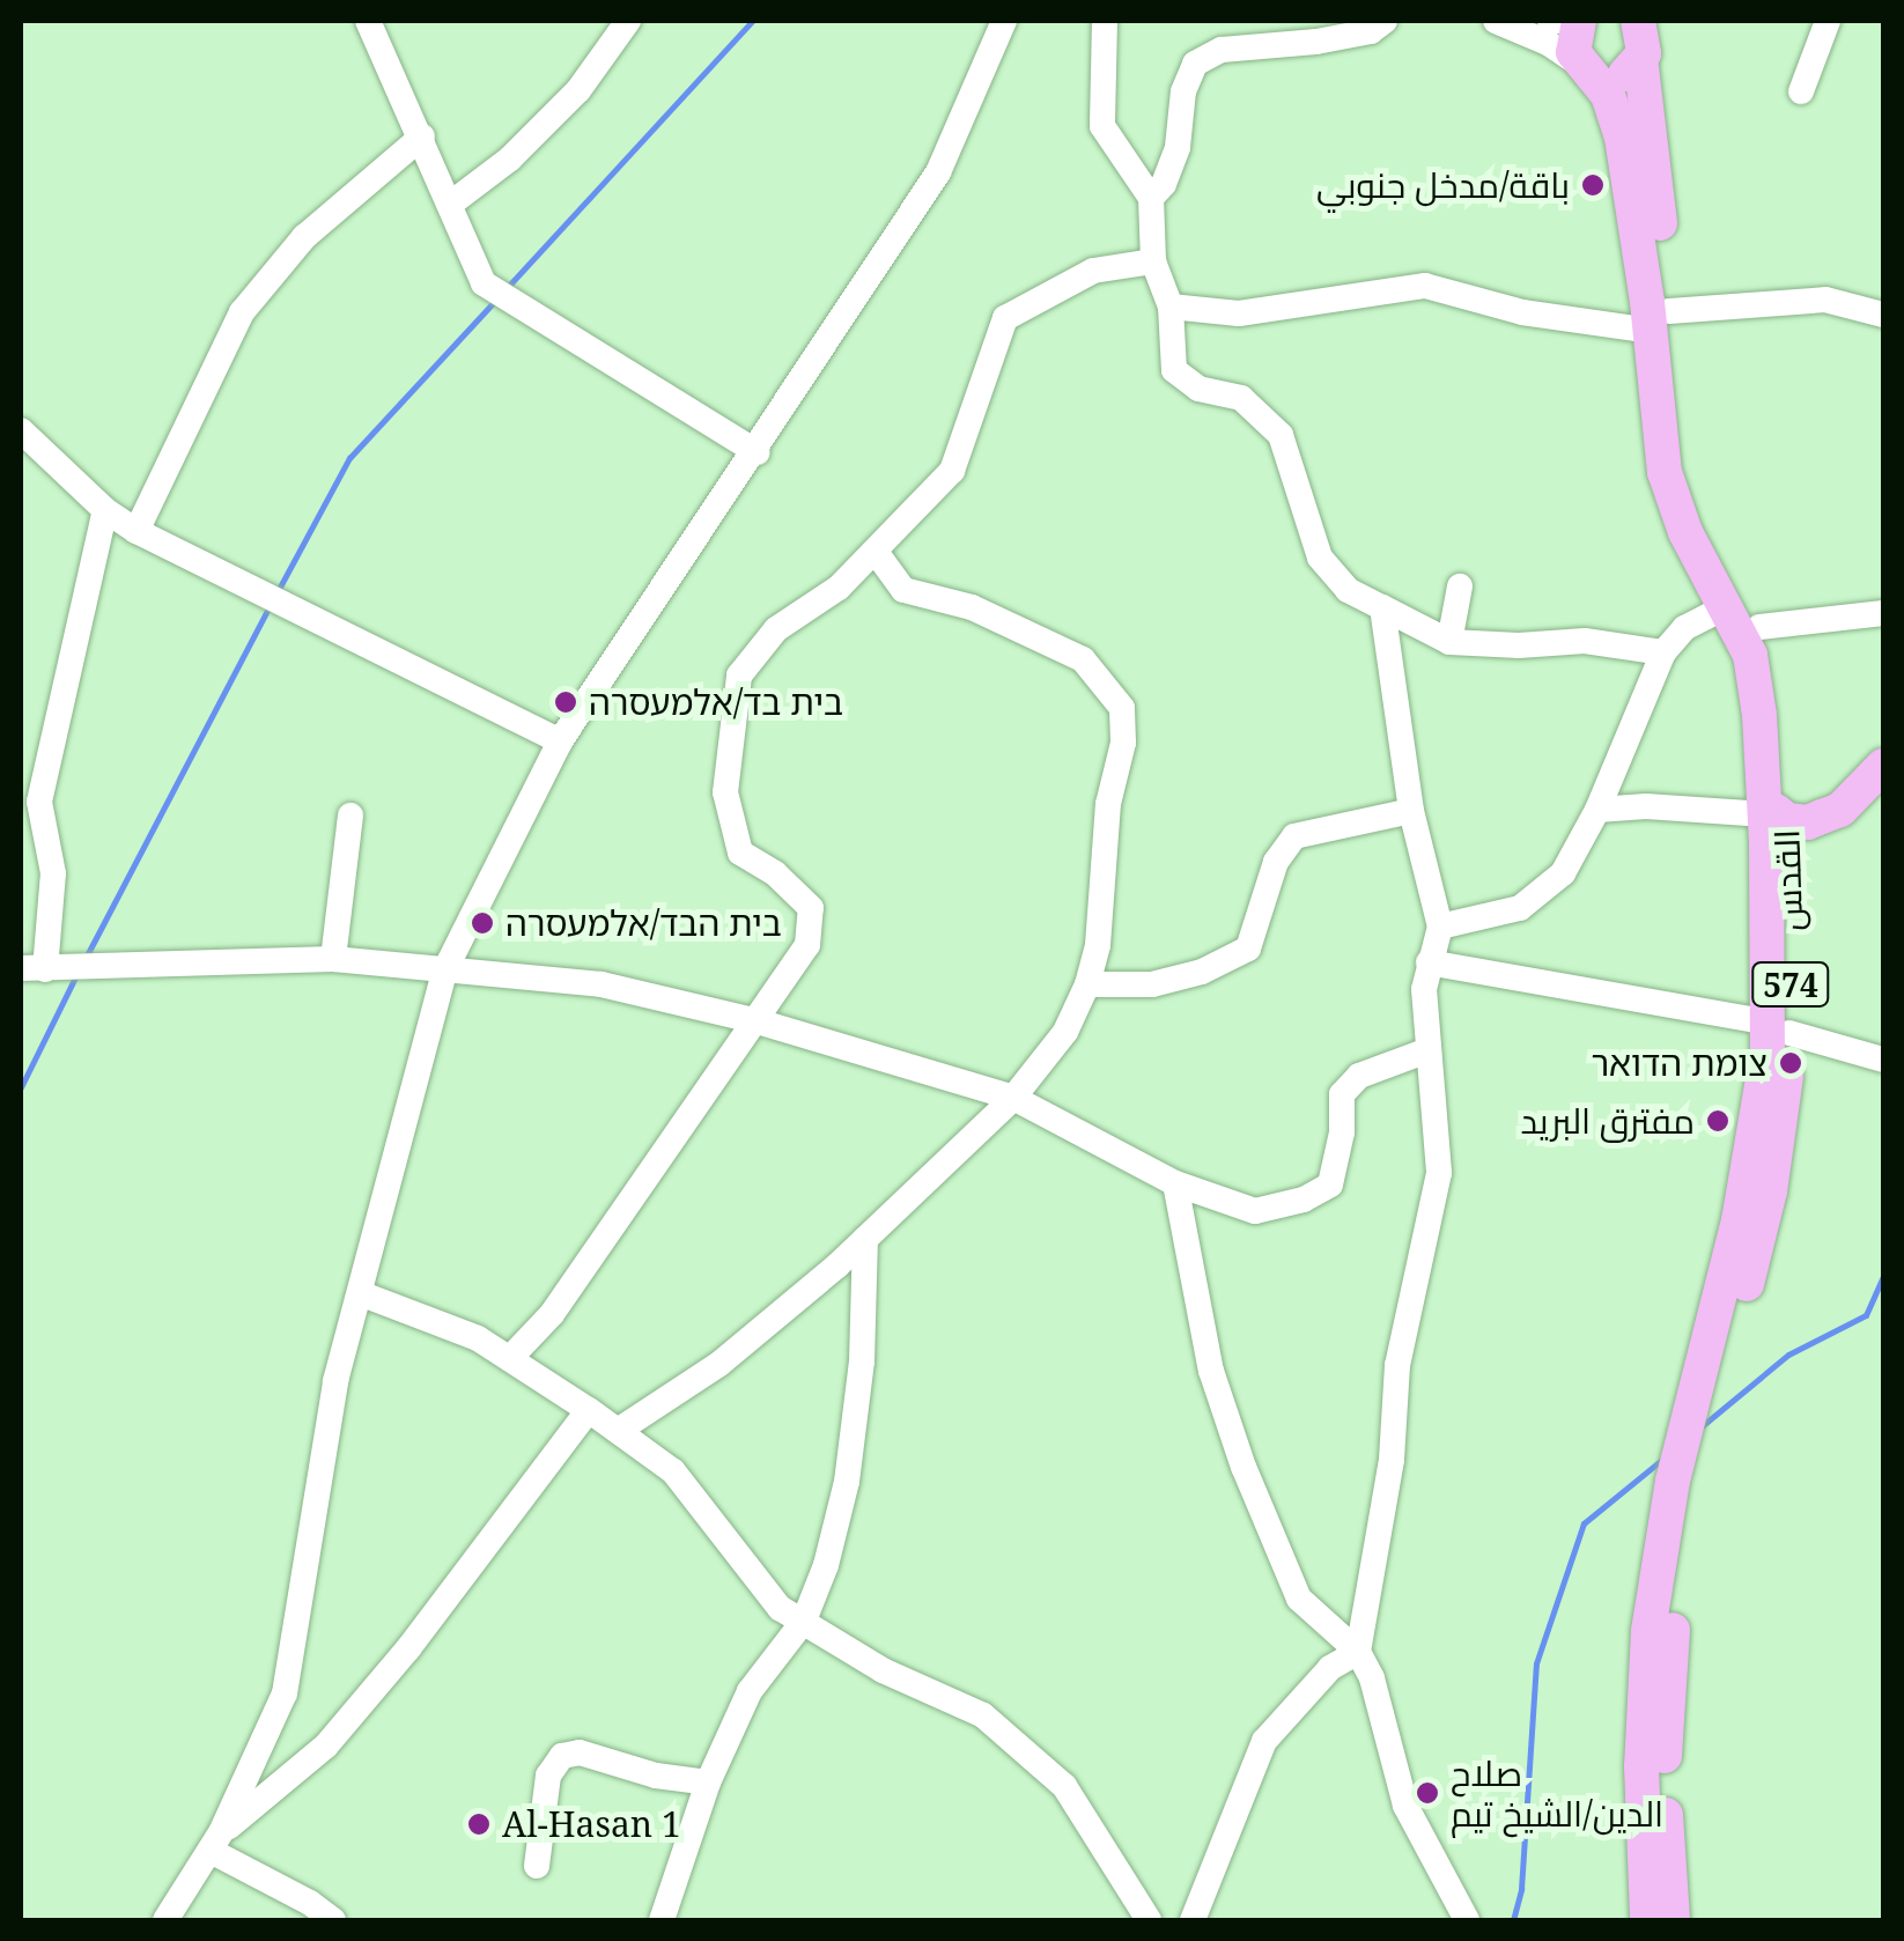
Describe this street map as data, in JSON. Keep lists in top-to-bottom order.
{
  "streets": {
    "main road": ["القدس", "574"]
  },
  "crossings": [
    ["القدس", "574"]
  ],
  "places": [
    "باقة/مدخل جنوبي",
    "בית בד/אלמעסרה",
    "בית הבד/אלמעסרה",
    "צומת הדואר",
    "مفترق البريد",
    "صلاح الدين/الشيخ تيم",
    "Al-Hasan 1"
  ]
}
